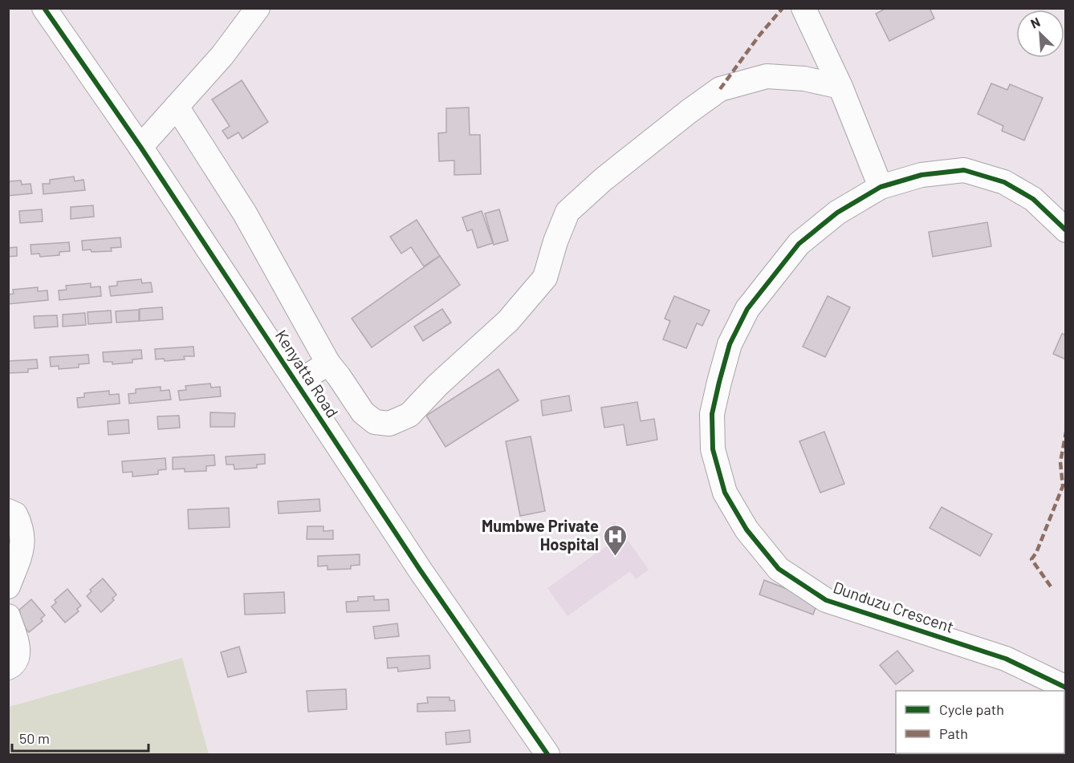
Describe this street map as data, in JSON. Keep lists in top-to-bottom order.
{
  "streets": {
    "street": ["Kenyatta Road", "Dunduzu Crescent"]
  },
  "places": {
    "hospital": ["Mumbwe Private Hospital"]
  },
  "legend": ["Cycle path", "Path"],
  "scale_bar": "50 m",
  "north": "top left"
}
